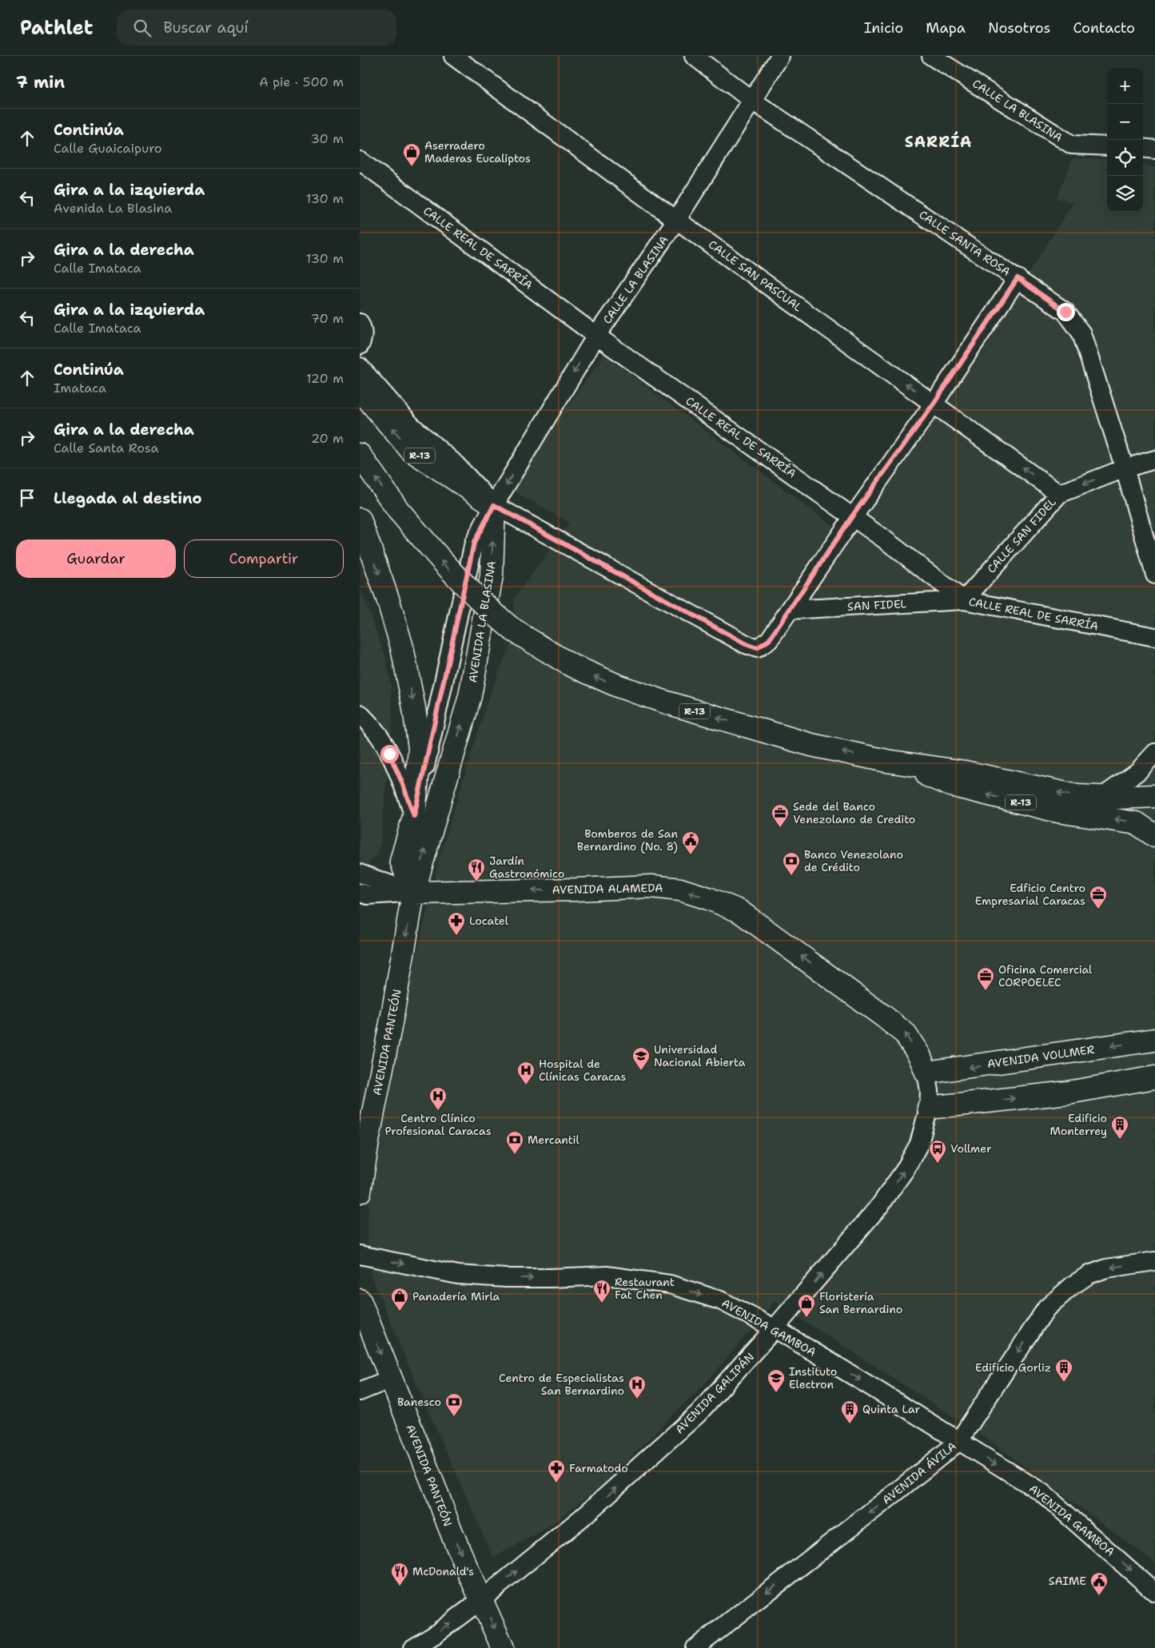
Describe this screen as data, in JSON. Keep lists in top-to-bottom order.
{
  "streets": {
    "main road": [
      "R-13",
      "AVENIDA LA BLASINA",
      "AVENIDA ALAMEDA",
      "AVENIDA PANTEÓN",
      "AVENIDA VOLLMER"
    ],
    "street": [
      "CALLE LA BLASINA",
      "CALLE SANTA ROSA",
      "CALLE REAL DE SARRÍA",
      "CALLE SAN PASCUAL",
      "CALLE SAN FIDEL",
      "SAN FIDEL",
      "AVENIDA GAMBOA",
      "AVENIDA GALIPÁN",
      "AVENIDA ÁVILA"
    ]
  },
  "crossings": [
    ["CALLE LA BLASINA", "CALLE SANTA ROSA"],
    ["CALLE LA BLASINA", "CALLE REAL DE SARRÍA"],
    ["CALLE LA BLASINA", "CALLE SAN PASCUAL"],
    ["CALLE LA BLASINA", "R-13"],
    ["CALLE LA BLASINA", "AVENIDA LA BLASINA"],
    ["CALLE SANTA ROSA", "CALLE SAN FIDEL"],
    ["CALLE REAL DE SARRÍA", "CALLE SAN FIDEL"],
    ["CALLE REAL DE SARRÍA", "SAN FIDEL"],
    ["CALLE SAN PASCUAL", "CALLE SAN FIDEL"],
    ["R-13", "AVENIDA LA BLASINA"],
    ["CALLE SAN FIDEL", "SAN FIDEL"],
    ["AVENIDA LA BLASINA", "AVENIDA ALAMEDA"],
    ["AVENIDA LA BLASINA", "AVENIDA PANTEÓN"],
    ["AVENIDA ALAMEDA", "AVENIDA PANTEÓN"],
    ["AVENIDA ALAMEDA", "AVENIDA VOLLMER"],
    ["AVENIDA ALAMEDA", "AVENIDA GALIPÁN"],
    ["AVENIDA PANTEÓN", "AVENIDA GALIPÁN"],
    ["AVENIDA VOLLMER", "AVENIDA GALIPÁN"],
    ["AVENIDA GAMBOA", "AVENIDA GALIPÁN"],
    ["AVENIDA GAMBOA", "AVENIDA ÁVILA"]
  ],
  "one_way": [
    "CALLE SAN PASCUAL",
    "AVENIDA PANTEÓN",
    "AVENIDA GAMBOA",
    "AVENIDA GALIPÁN",
    "AVENIDA ÁVILA"
  ],
  "districts": ["SARRÍA"],
  "places": {
    "shop": ["Aserradero Maderas Eucaliptos", "Panadería Mirla", "Floristería San Bernardino"],
    "office": ["Sede del Banco Venezolano de Credito", "Edficio Centro Empresarial Caracas", "Oficina Comercial CORPOELEC"],
    "public building": ["Bomberos de San Bernardino (No. 8)", "SAIME"],
    "bank": ["Banco Venezolano de Crédito", "Mercantil", "Banesco"],
    "restaurant": ["Jardín Gastronómico", "Restaurant Fat Chen", "McDonald's"],
    "pharmacy": ["Locatel", "Farmatodo"],
    "school or university": ["Universidad Nacional Abierta", "Instituto Electron"],
    "hospital": ["Hospital de Clínicas Caracas", "Centro Clínico Profesional Caracas", "Centro de Especialistas San Bernardino"],
    "building": ["Edificio Monterrey", "Edificio Gorliz", "Quinta Lar"],
    "bus stop": ["Vollmer"]
  },
  "page": {
    "header": "Pathlet",
    "search": "Buscar aquí",
    "nav": [
      "Inicio",
      "Mapa",
      "Nosotros",
      "Contacto"
    ],
    "heading": ["7 min", "A pie · 500 m"],
    "map_buttons": ["+", "−"],
    "list": [
      ["Continúa", "Calle Guaicaipuro", "30 m"],
      ["Gira a la izquierda", "Avenida La Blasina", "130 m"],
      ["Gira a la derecha", "Calle Imataca", "130 m"],
      ["Gira a la izquierda", "Calle Imataca", "70 m"],
      ["Continúa", "Imataca", "120 m"],
      ["Gira a la derecha", "Calle Santa Rosa", "20 m"],
      "Llegada al destino"
    ],
    "buttons": ["Guardar", "Compartir"]
  }
}
